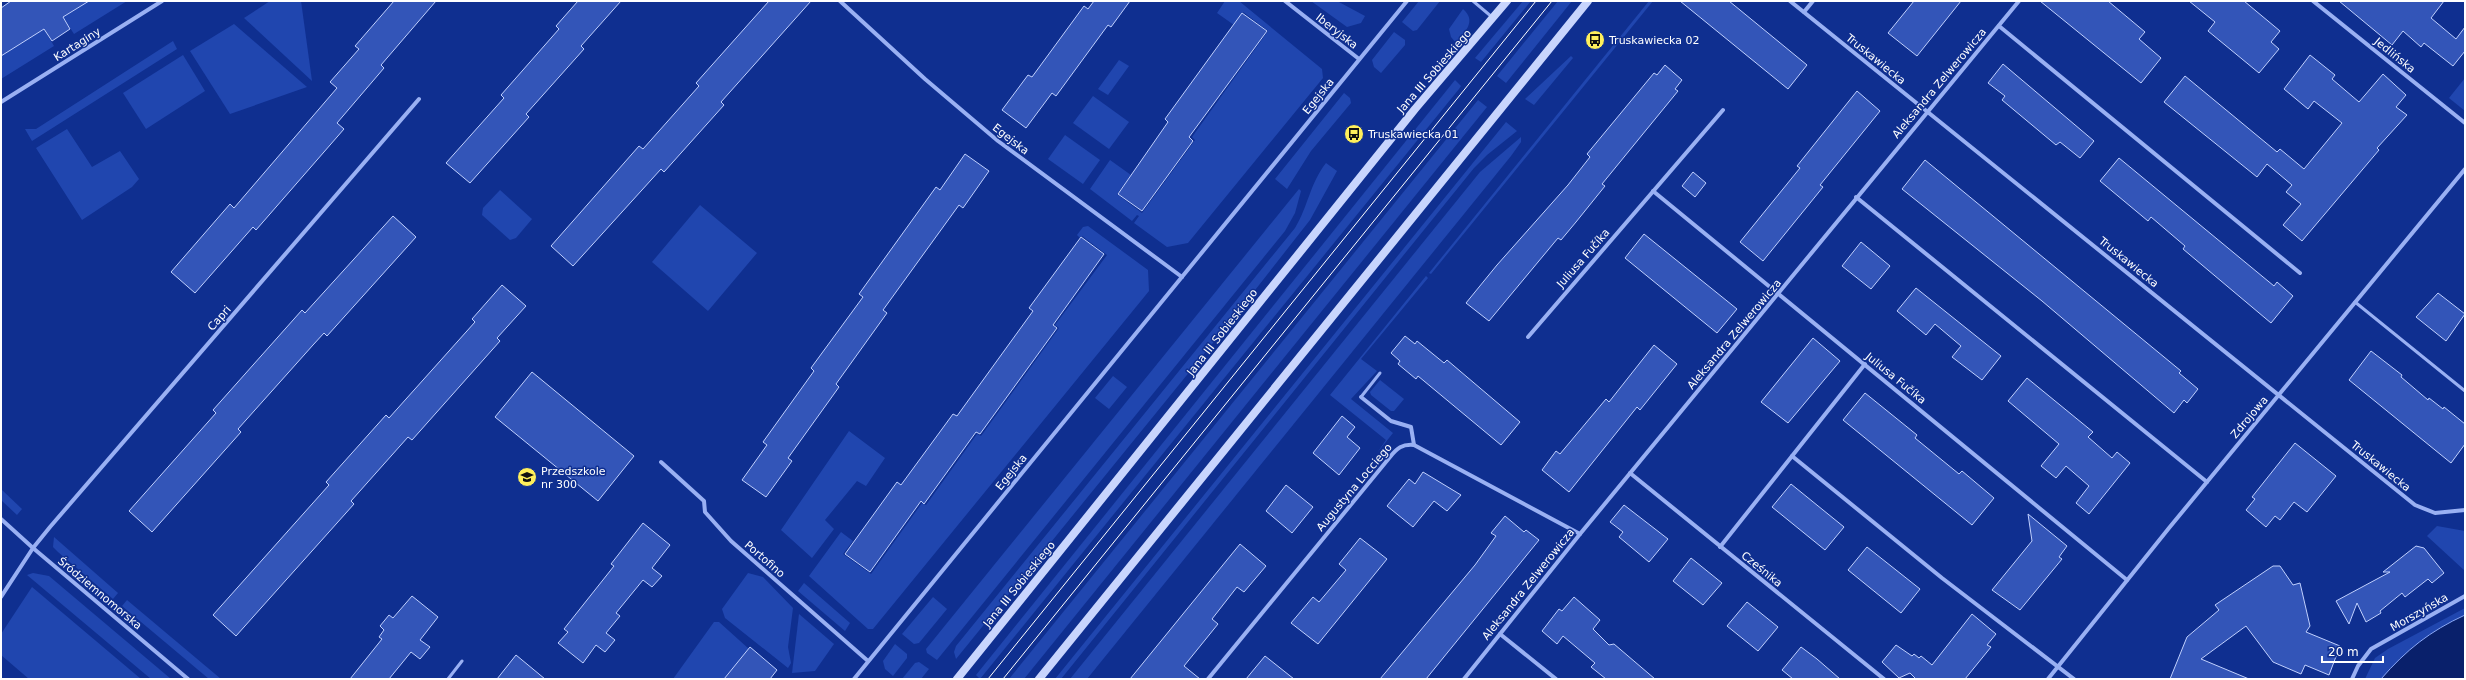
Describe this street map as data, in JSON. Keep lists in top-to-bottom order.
{
  "streets": {
    "main road": ["Jana III Sobieskiego"],
    "street": [
      "Iberyjska",
      "Kartaginy",
      "Jedlińska",
      "Truskawiecka",
      "Aleksandra Zelwerowicza",
      "Egejska",
      "Juliusa Fučíka",
      "Capri",
      "Zdrojowa",
      "Augustyna Locciego",
      "Portofino",
      "Cześnika",
      "Śródziemnomorska",
      "Morszyńska"
    ]
  },
  "crossings": [
    ["Iberyjska", "Egejska"],
    ["Truskawiecka", "Aleksandra Zelwerowicza"],
    ["Truskawiecka", "Zdrojowa"],
    ["Aleksandra Zelwerowicza", "Juliusa Fučíka"],
    ["Aleksandra Zelwerowicza", "Cześnika"],
    ["Egejska", "Portofino"],
    ["Juliusa Fučíka", "Zdrojowa"],
    ["Capri", "Śródziemnomorska"]
  ],
  "places": {
    "bus stop": ["Truskawiecka 02", "Truskawiecka 01"],
    "school or university": ["Przedszkole nr 300"]
  },
  "scale_bar": "20 m"
}
